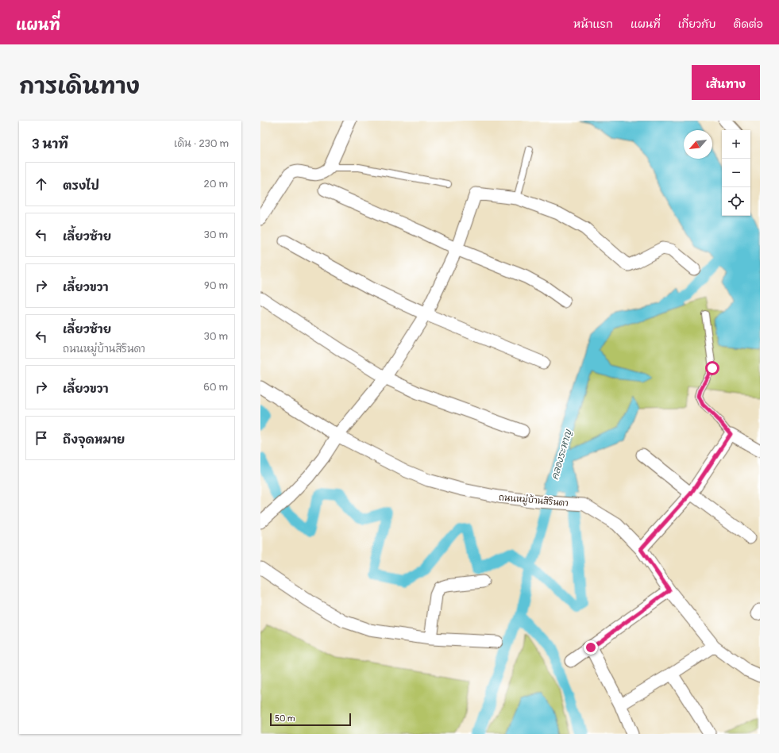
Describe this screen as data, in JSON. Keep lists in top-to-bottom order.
{
  "streets": {
    "street": ["ถนนหมู่บ้านสิรินดา"]
  },
  "water": ["คลองระหาญ"],
  "scale_bar": "50 m",
  "north": "bottom left",
  "page": {
    "header": "แผนที่",
    "nav": [
      "หน้าแรก",
      "แผนที่",
      "เกี่ยวกับ",
      "ติดต่อ"
    ],
    "title": "การเดินทาง",
    "buttons": "เส้นทาง",
    "heading": ["3 นาที", "เดิน · 230 m"],
    "map_buttons": ["+", "−"],
    "list": [
      ["ตรงไป", "20 m"],
      ["เลี้ยวซ้าย", "30 m"],
      ["เลี้ยวขวา", "90 m"],
      ["เลี้ยวซ้าย", "ถนนหมู่บ้านสิรินดา", "30 m"],
      ["เลี้ยวขวา", "60 m"],
      "ถึงจุดหมาย"
    ],
    "scale": "50 m"
  }
}
